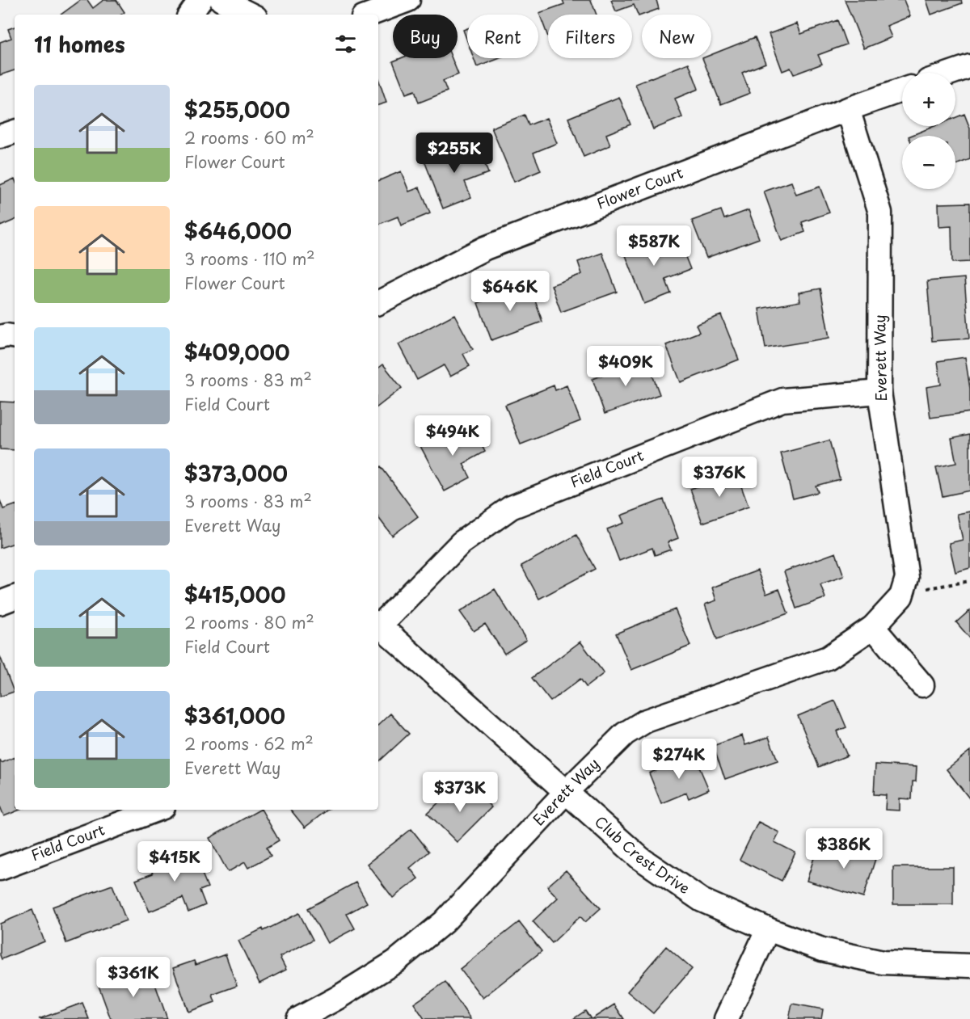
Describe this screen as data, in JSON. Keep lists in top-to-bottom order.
{
  "streets": {
    "street": [
      "Flower Court",
      "Everett Way",
      "Field Court",
      "Club Crest Drive"
    ]
  },
  "crossings": [
    ["Flower Court", "Everett Way"],
    ["Everett Way", "Field Court"],
    ["Everett Way", "Club Crest Drive"]
  ],
  "page": {
    "chip": [
      "Buy",
      "Rent",
      "Filters",
      "New"
    ],
    "heading": "11 homes",
    "map_buttons": ["+", "−"],
    "list": [
      {
        "name": "$255,000",
        "note": "2 rooms · 60 m² · Flower Court"
      },
      {
        "name": "$646,000",
        "note": "3 rooms · 110 m² · Flower Court"
      },
      {
        "name": "$409,000",
        "note": "3 rooms · 83 m² · Field Court"
      },
      {
        "name": "$373,000",
        "note": "3 rooms · 83 m² · Everett Way"
      },
      {
        "name": "$415,000",
        "note": "2 rooms · 80 m² · Field Court"
      },
      {
        "name": "$361,000",
        "note": "2 rooms · 62 m² · Everett Way"
      }
    ],
    "price": [
      "$255K",
      "$587K",
      "$646K",
      "$409K",
      "$494K",
      "$376K",
      "$274K",
      "$373K",
      "$386K",
      "$415K",
      "$361K"
    ]
  }
}
